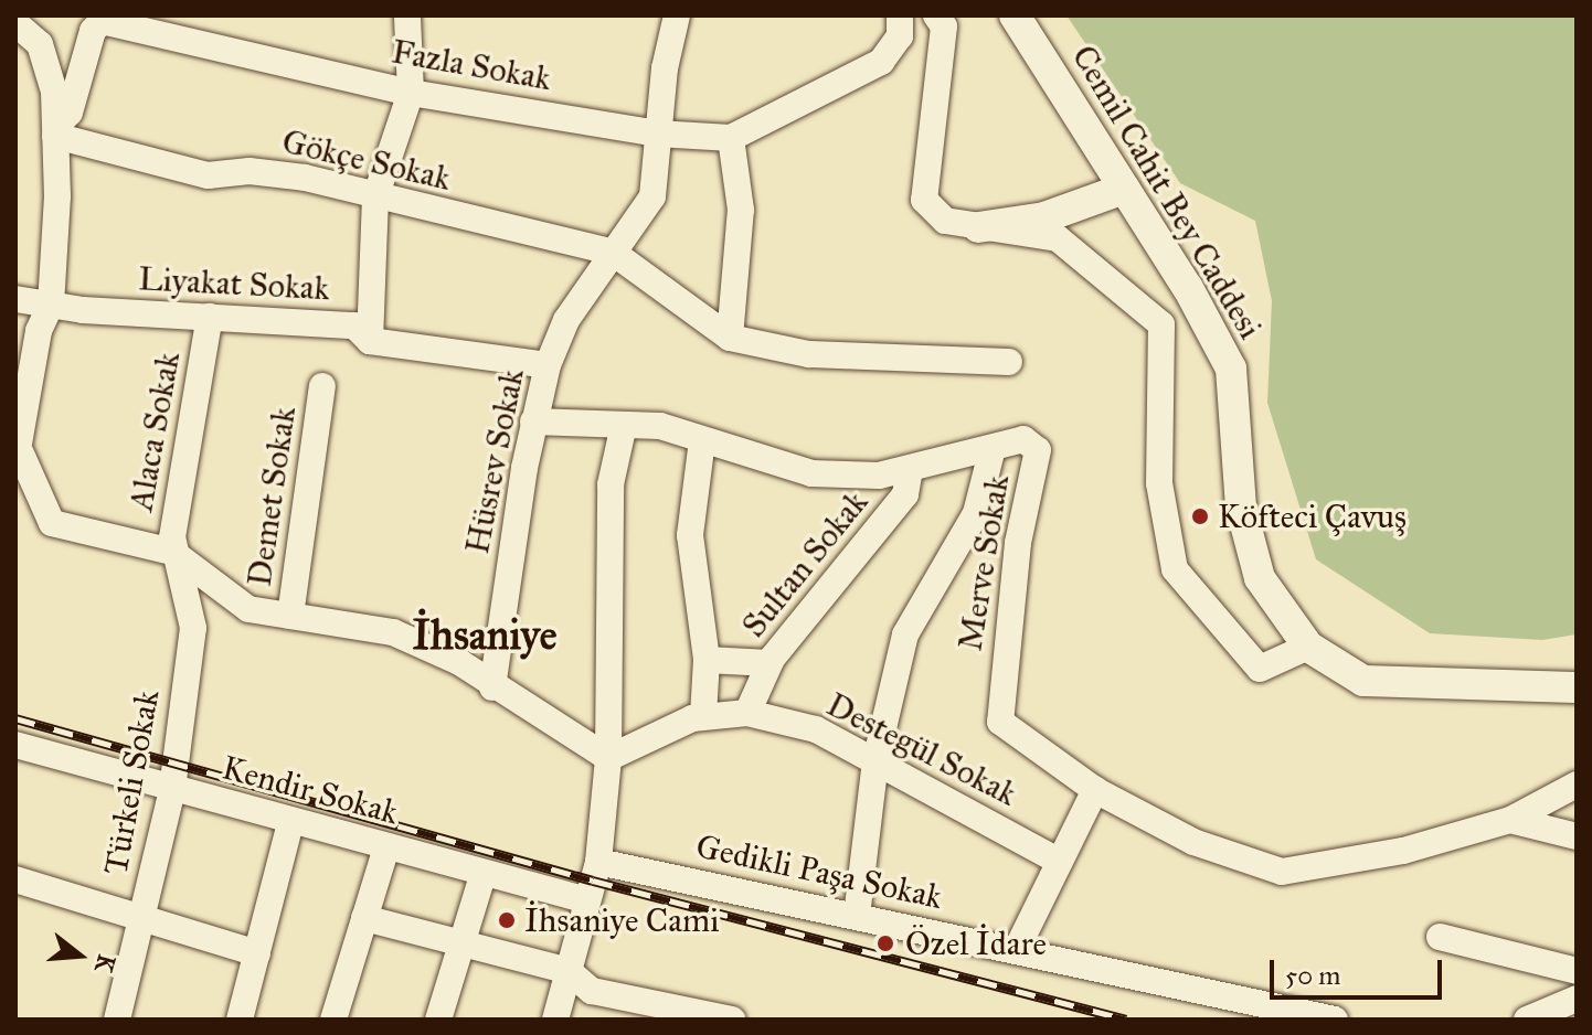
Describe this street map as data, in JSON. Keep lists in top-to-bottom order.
{
  "streets": {
    "street": [
      "Fazla Sokak",
      "Gökçe Sokak",
      "Cemil Cahit Bey Caddesi",
      "Liyakat Sokak",
      "Alaca Sokak",
      "Hüsrev Sokak",
      "Demet Sokak",
      "Merve Sokak",
      "Sultan Sokak",
      "Destegül Sokak",
      "Türkeli Sokak",
      "Kendir Sokak",
      "Gedikli Paşa Sokak"
    ]
  },
  "crossings": [
    ["Fazla Sokak", "Gökçe Sokak"],
    ["Fazla Sokak", "Hüsrev Sokak"],
    ["Gökçe Sokak", "Hüsrev Sokak"],
    ["Liyakat Sokak", "Alaca Sokak"],
    ["Liyakat Sokak", "Hüsrev Sokak"],
    ["Alaca Sokak", "Türkeli Sokak"],
    ["Hüsrev Sokak", "Merve Sokak"],
    ["Merve Sokak", "Sultan Sokak"],
    ["Sultan Sokak", "Destegül Sokak"],
    ["Türkeli Sokak", "Kendir Sokak"]
  ],
  "districts": ["İhsaniye"],
  "places": ["Köfteci Çavuş", "İhsaniye Cami", "Özel İdare"],
  "scale_bar": "50 m",
  "north": "right"
}
